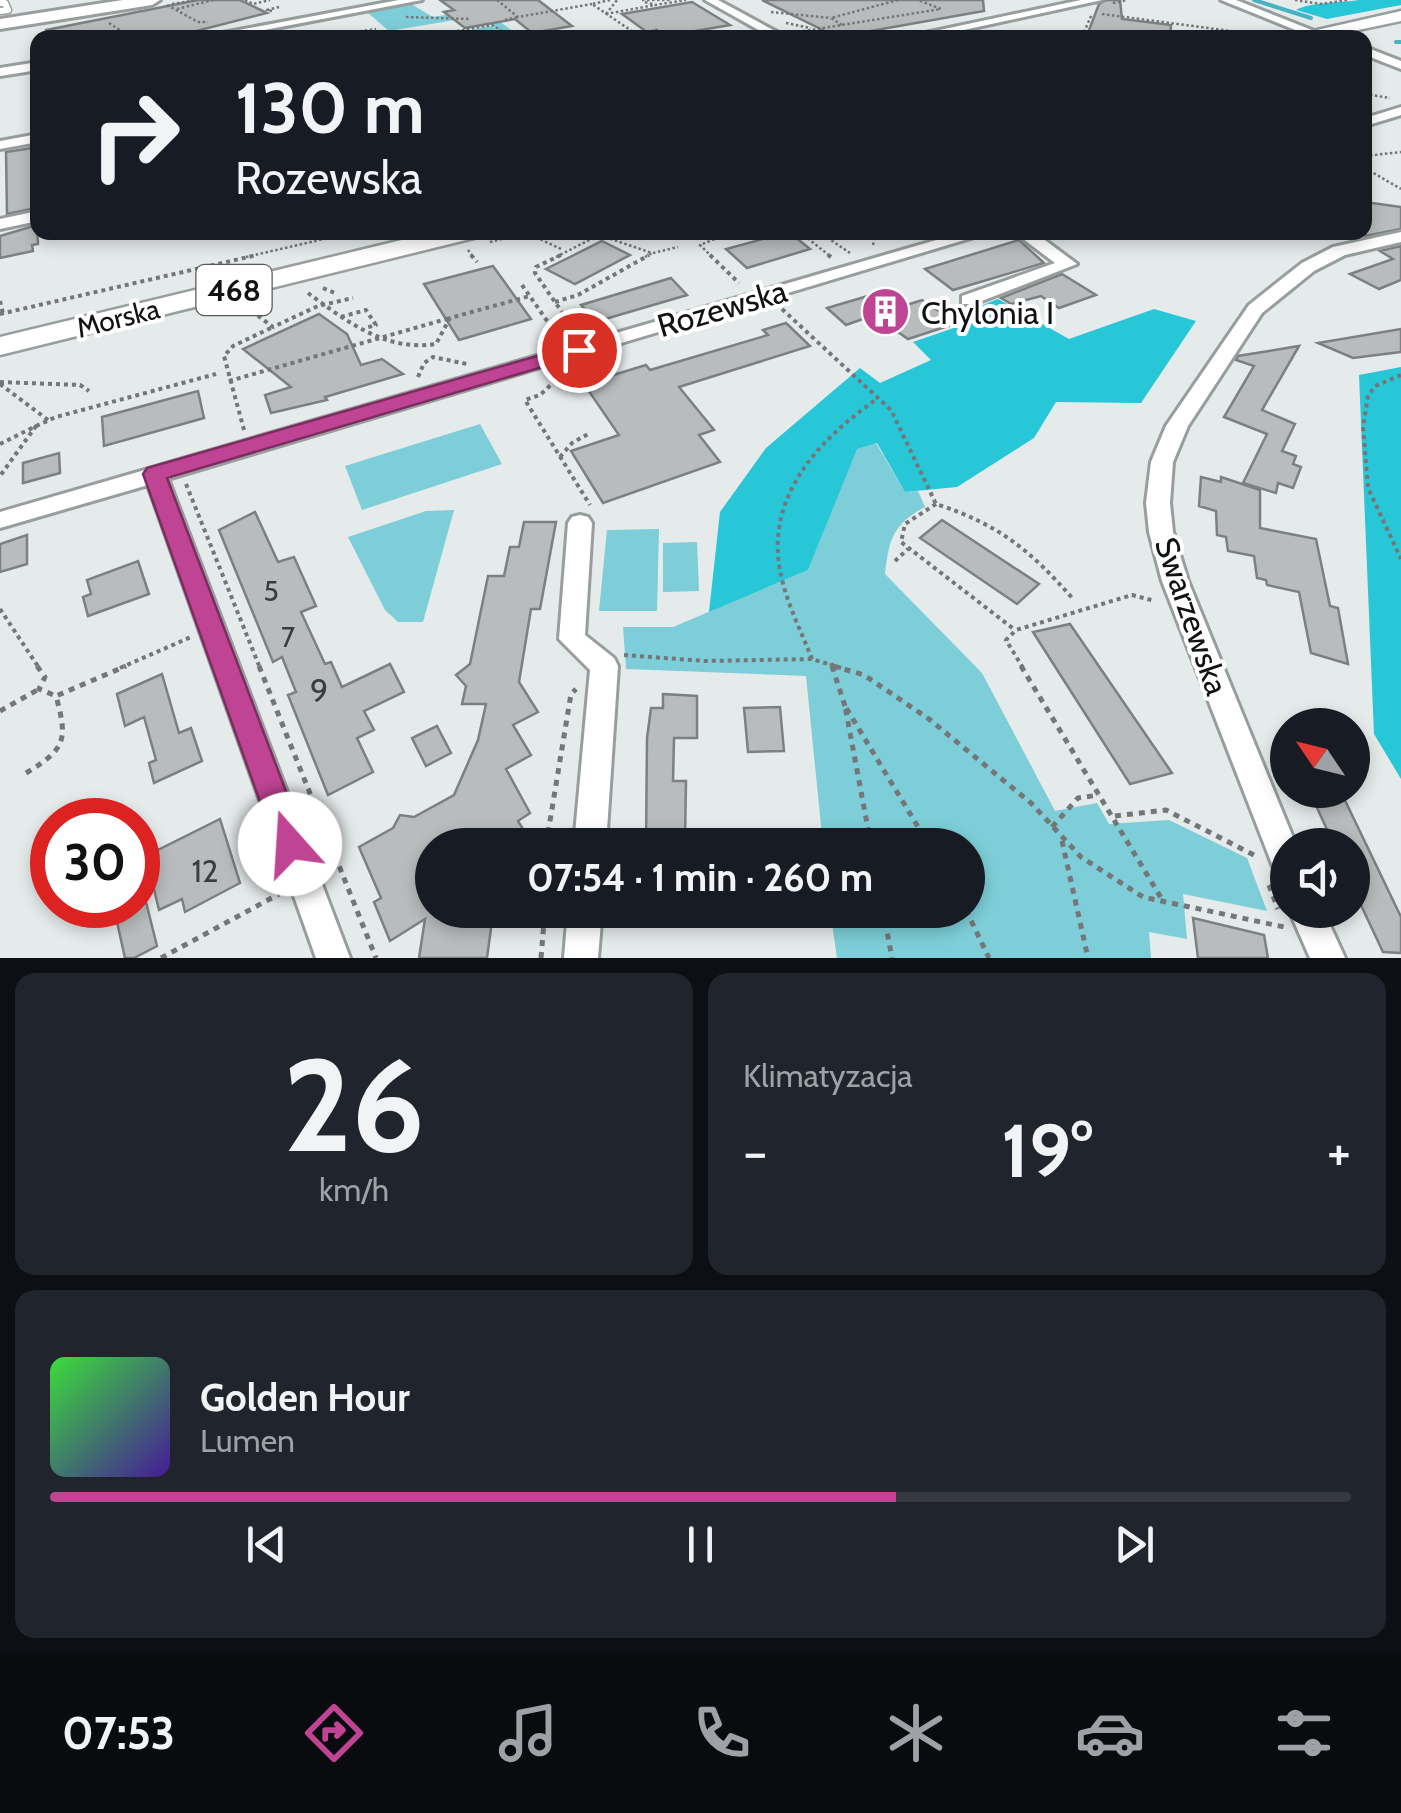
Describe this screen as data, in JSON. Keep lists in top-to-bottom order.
{
  "streets": {
    "main road": ["468", "Morska"],
    "street": ["Rozewska", "Swarzewska"]
  },
  "places": {
    "building": ["Chylonia I"]
  },
  "house_numbers": [
    "5",
    "7",
    "9",
    "12"
  ],
  "north": "top left",
  "page": {
    "turn": ["130 m", "Rozewska"],
    "limit": "30",
    "trip": "07:54 · 1 min · 260 m",
    "tile": [
      ["26", "km/h"],
      "Klimatyzacja"
    ],
    "heat": ["−", "19°", "+"],
    "song": ["Golden Hour", "Lumen"],
    "tabs": "07:53"
  }
}
